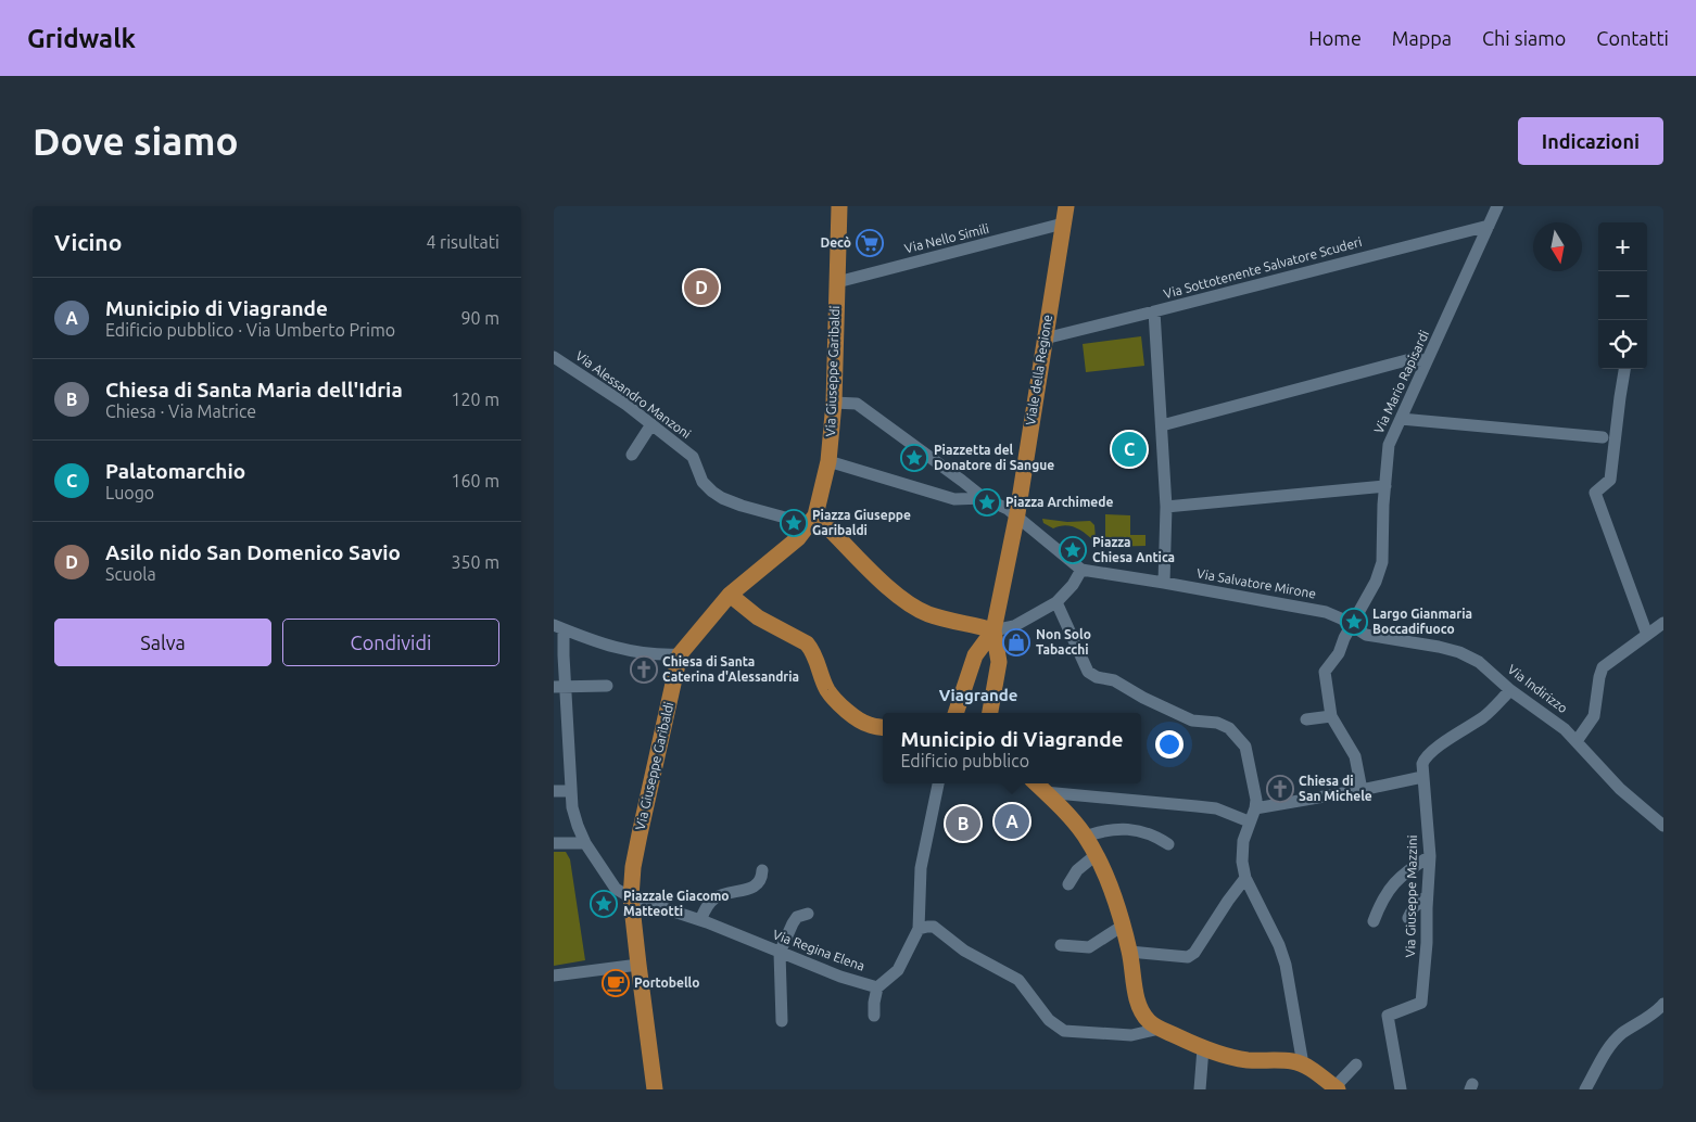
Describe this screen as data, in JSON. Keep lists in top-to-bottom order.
{
  "streets": {
    "main road": ["Viale della Regione", "Via Giuseppe Garibaldi"],
    "street": [
      "Via Nello Simili",
      "Via Sottotenente Salvatore Scuderi",
      "Via Mario Rapisardi",
      "Via Alessandro Manzoni",
      "Via Salvatore Mirone",
      "Via Indirizzo",
      "Via Giuseppe Mazzini",
      "Via Regina Elena"
    ]
  },
  "crossings": [
    ["Via Nello Simili", "Viale della Regione"],
    ["Via Nello Simili", "Via Giuseppe Garibaldi"],
    ["Via Sottotenente Salvatore Scuderi", "Viale della Regione"],
    ["Via Sottotenente Salvatore Scuderi", "Via Mario Rapisardi"],
    ["Via Giuseppe Garibaldi", "Via Alessandro Manzoni"],
    ["Via Giuseppe Garibaldi", "Via Regina Elena"],
    ["Via Mario Rapisardi", "Via Salvatore Mirone"],
    ["Via Salvatore Mirone", "Via Indirizzo"],
    ["Via Indirizzo", "Via Giuseppe Mazzini"]
  ],
  "districts": ["Viagrande"],
  "places": {
    "supermarket": ["Decò"],
    "place": [
      "Piazzetta del Donatore di Sangue",
      "Piazza Archimede",
      "Piazza Giuseppe Garibaldi",
      "Piazza Chiesa Antica",
      "Largo Gianmaria Boccadifuoco",
      "Piazzale Giacomo Matteotti"
    ],
    "shop": ["Non Solo Tabacchi"],
    "church": ["Chiesa di Santa Caterina d'Alessandria", "Chiesa di San Michele"],
    "cafe": ["Portobello"]
  },
  "north": "bottom",
  "page": {
    "header": "Gridwalk",
    "nav": [
      "Home",
      "Mappa",
      "Chi siamo",
      "Contatti"
    ],
    "buttons": [
      "Indicazioni",
      ["Salva", "Condividi"]
    ],
    "title": "Dove siamo",
    "heading": ["Vicino", "4 risultati"],
    "map_buttons": ["+", "−"],
    "pins": [
      "D",
      "C",
      "A",
      "B"
    ],
    "list": [
      {
        "mark": "A",
        "name": "Municipio di Viagrande",
        "note": "Edificio pubblico · Via Umberto Primo",
        "value": "90 m"
      },
      {
        "mark": "B",
        "name": "Chiesa di Santa Maria dell'Idria",
        "note": "Chiesa · Via Matrice",
        "value": "120 m"
      },
      {
        "mark": "C",
        "name": "Palatomarchio",
        "note": "Luogo",
        "value": "160 m"
      },
      {
        "mark": "D",
        "name": "Asilo nido San Domenico Savio",
        "note": "Scuola",
        "value": "350 m"
      }
    ],
    "popup": ["Municipio di Viagrande", "Edificio pubblico"]
  }
}
